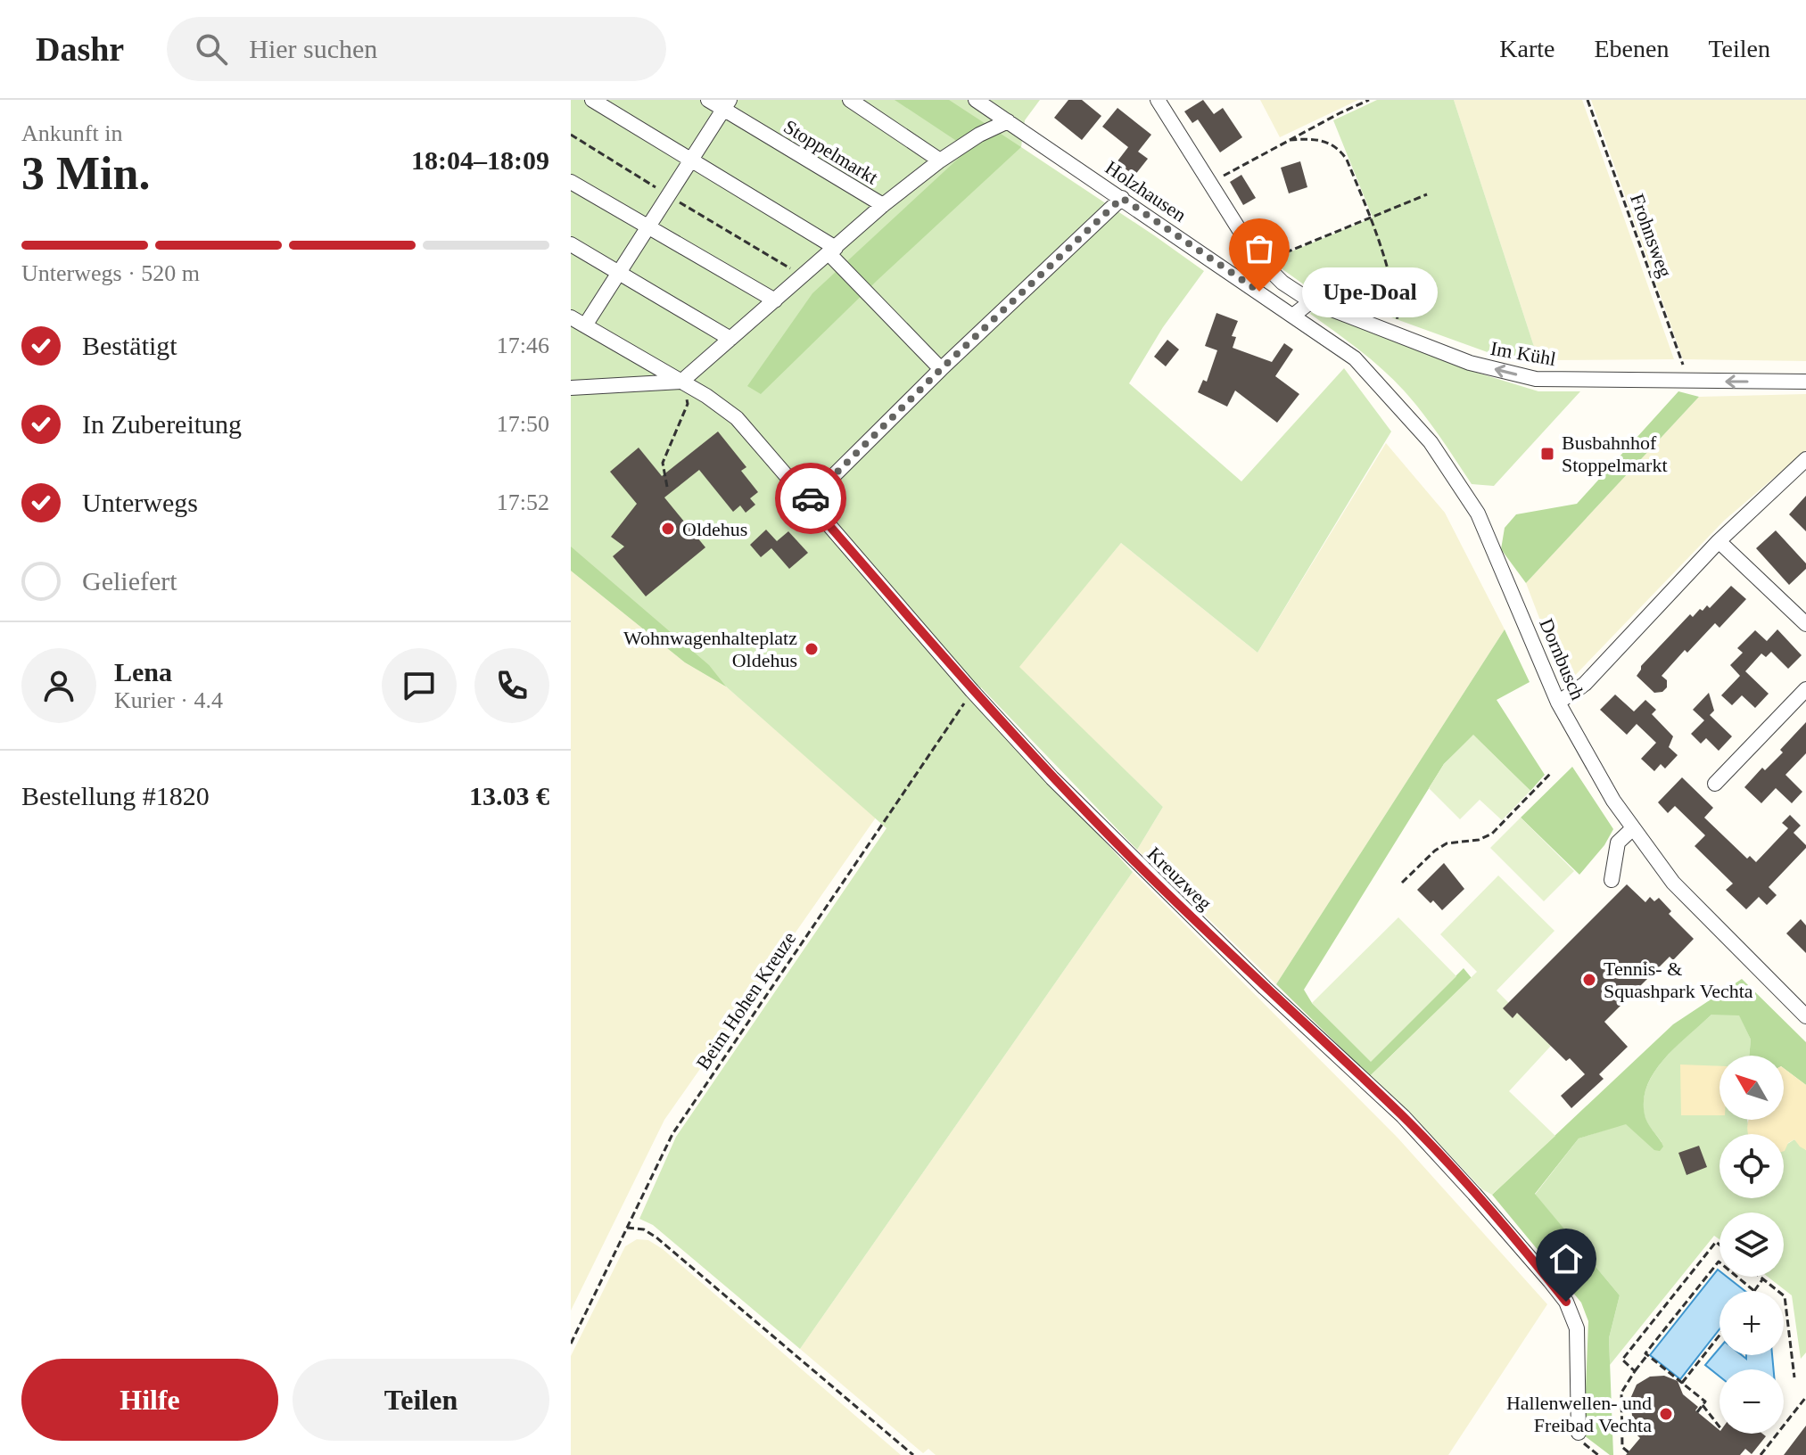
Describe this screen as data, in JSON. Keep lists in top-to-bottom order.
{
  "streets": {
    "street": [
      "Stoppelmarkt",
      "Holzhausen",
      "Im Kühl",
      "Dornbusch",
      "Kreuzweg"
    ],
    "path": ["Frohnsweg", "Beim Hohen Kreuze"]
  },
  "crossings": [
    ["Stoppelmarkt", "Holzhausen"],
    ["Stoppelmarkt", "Kreuzweg"],
    ["Holzhausen", "Dornbusch"],
    ["Frohnsweg", "Im Kühl"],
    ["Kreuzweg", "Beim Hohen Kreuze"]
  ],
  "one_way": ["Im Kühl"],
  "places": {
    "other": [
      "Upe-Doal",
      "Oldehus",
      "Wohnwagenhalteplatz Oldehus",
      "Tennis- & Squashpark Vechta",
      "Hallenwellen- und Freibad Vechta"
    ],
    "transit": ["Busbahnhof Stoppelmarkt"]
  },
  "north": "top left",
  "page": {
    "header": "Dashr",
    "search": "Hier suchen",
    "nav": ["Karte", "Ebenen", "Teilen"],
    "heading": ["3 Min.", "Ankunft in", "18:04–18:09"],
    "panel": [
      "Lena",
      "Kurier · 4.4",
      "Bestellung #1820",
      "13.03 €"
    ],
    "bar": "Unterwegs · 520 m",
    "bubble": "Upe-Doal",
    "list": [
      ["Bestätigt", "17:46"],
      ["In Zubereitung", "17:50"],
      ["Unterwegs", "17:52"],
      "Geliefert"
    ],
    "map_buttons": ["+", "−"],
    "buttons": ["Hilfe", "Teilen"]
  }
}
